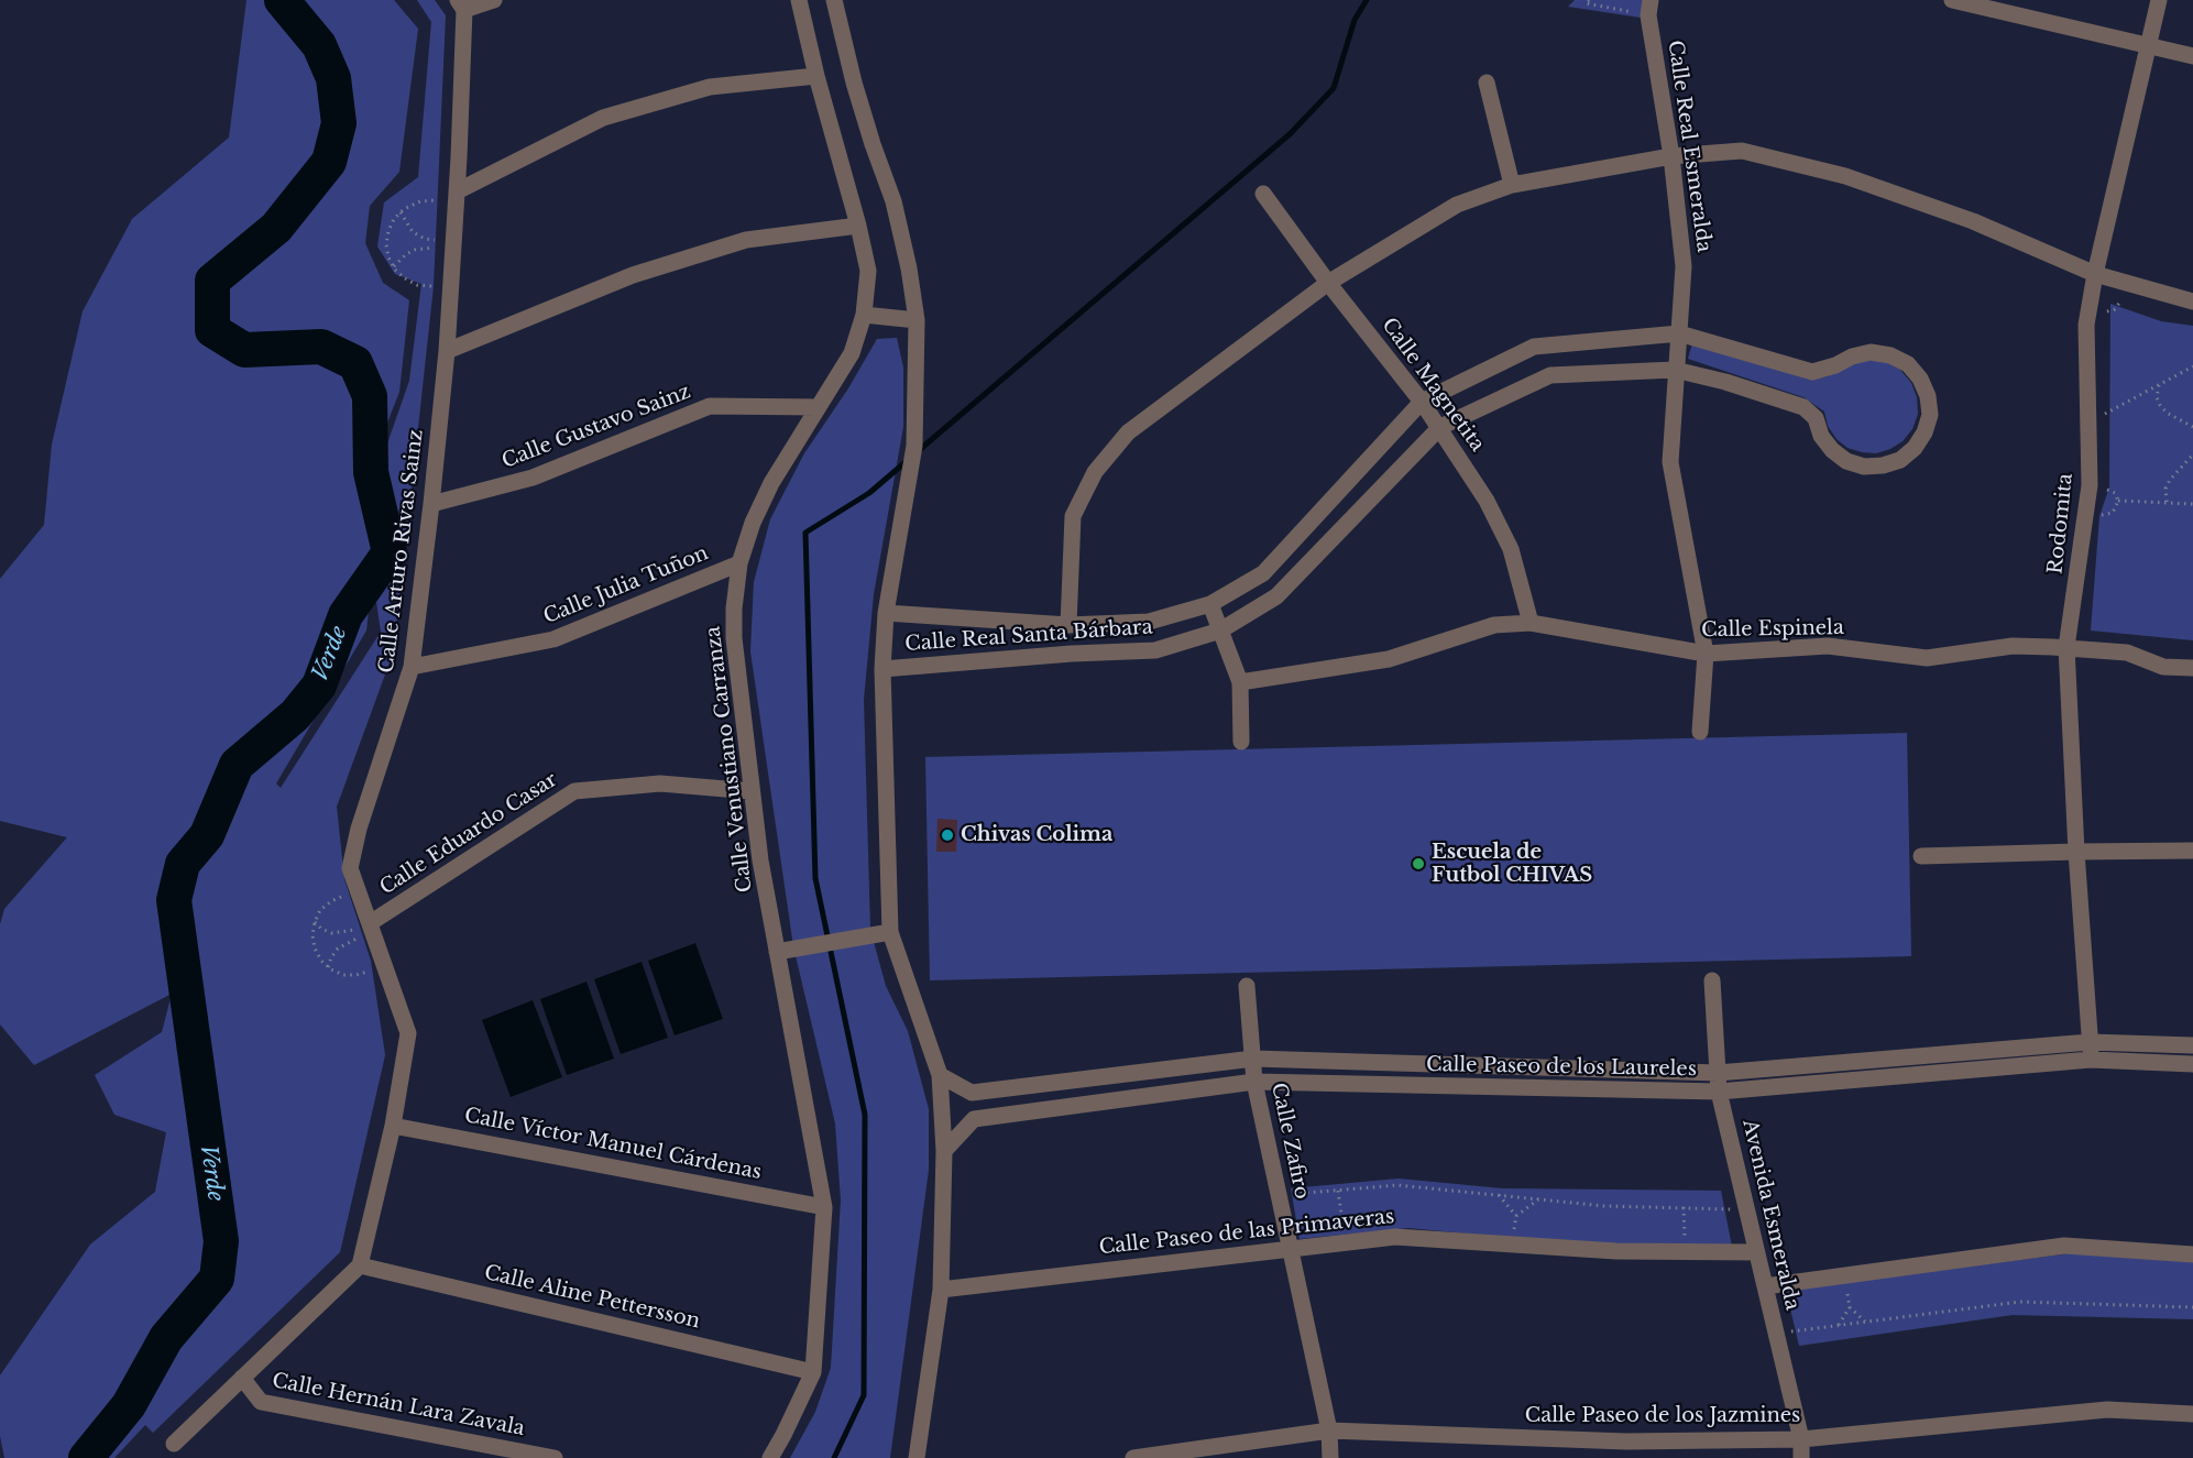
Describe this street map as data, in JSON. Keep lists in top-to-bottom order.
{
  "streets": {
    "street": [
      "Calle Real Esmeralda",
      "Calle Magnetita",
      "Calle Gustavo Sainz",
      "Rodomita",
      "Calle Arturo Rivas Sainz",
      "Calle Julia Tuñon",
      "Calle Espinela",
      "Calle Real Santa Bárbara",
      "Calle Venustiano Carranza",
      "Calle Eduardo Casar",
      "Calle Paseo de los Laureles",
      "Calle Zafiro",
      "Calle Víctor Manuel Cárdenas",
      "Avenida Esmeralda",
      "Calle Paseo de las Primaveras",
      "Calle Aline Pettersson",
      "Calle Hernán Lara Zavala",
      "Calle Paseo de los Jazmines"
    ]
  },
  "crossings": [
    ["Calle Real Esmeralda", "Calle Espinela"],
    ["Calle Real Esmeralda", "Calle Real Santa Bárbara"],
    ["Calle Magnetita", "Calle Espinela"],
    ["Calle Magnetita", "Calle Real Santa Bárbara"],
    ["Calle Gustavo Sainz", "Calle Arturo Rivas Sainz"],
    ["Calle Gustavo Sainz", "Calle Venustiano Carranza"],
    ["Rodomita", "Calle Espinela"],
    ["Rodomita", "Calle Paseo de los Laureles"],
    ["Calle Arturo Rivas Sainz", "Calle Julia Tuñon"],
    ["Calle Arturo Rivas Sainz", "Calle Eduardo Casar"],
    ["Calle Arturo Rivas Sainz", "Calle Víctor Manuel Cárdenas"],
    ["Calle Arturo Rivas Sainz", "Calle Aline Pettersson"],
    ["Calle Julia Tuñon", "Calle Venustiano Carranza"],
    ["Calle Venustiano Carranza", "Calle Eduardo Casar"],
    ["Calle Venustiano Carranza", "Calle Víctor Manuel Cárdenas"],
    ["Calle Venustiano Carranza", "Calle Aline Pettersson"],
    ["Calle Paseo de los Laureles", "Calle Zafiro"],
    ["Calle Paseo de los Laureles", "Avenida Esmeralda"],
    ["Calle Zafiro", "Calle Paseo de las Primaveras"],
    ["Calle Zafiro", "Calle Paseo de los Jazmines"],
    ["Avenida Esmeralda", "Calle Paseo de las Primaveras"],
    ["Avenida Esmeralda", "Calle Paseo de los Jazmines"]
  ],
  "water": ["Verde"],
  "places": ["Chivas Colima", "Escuela de Futbol CHIVAS"]
}
